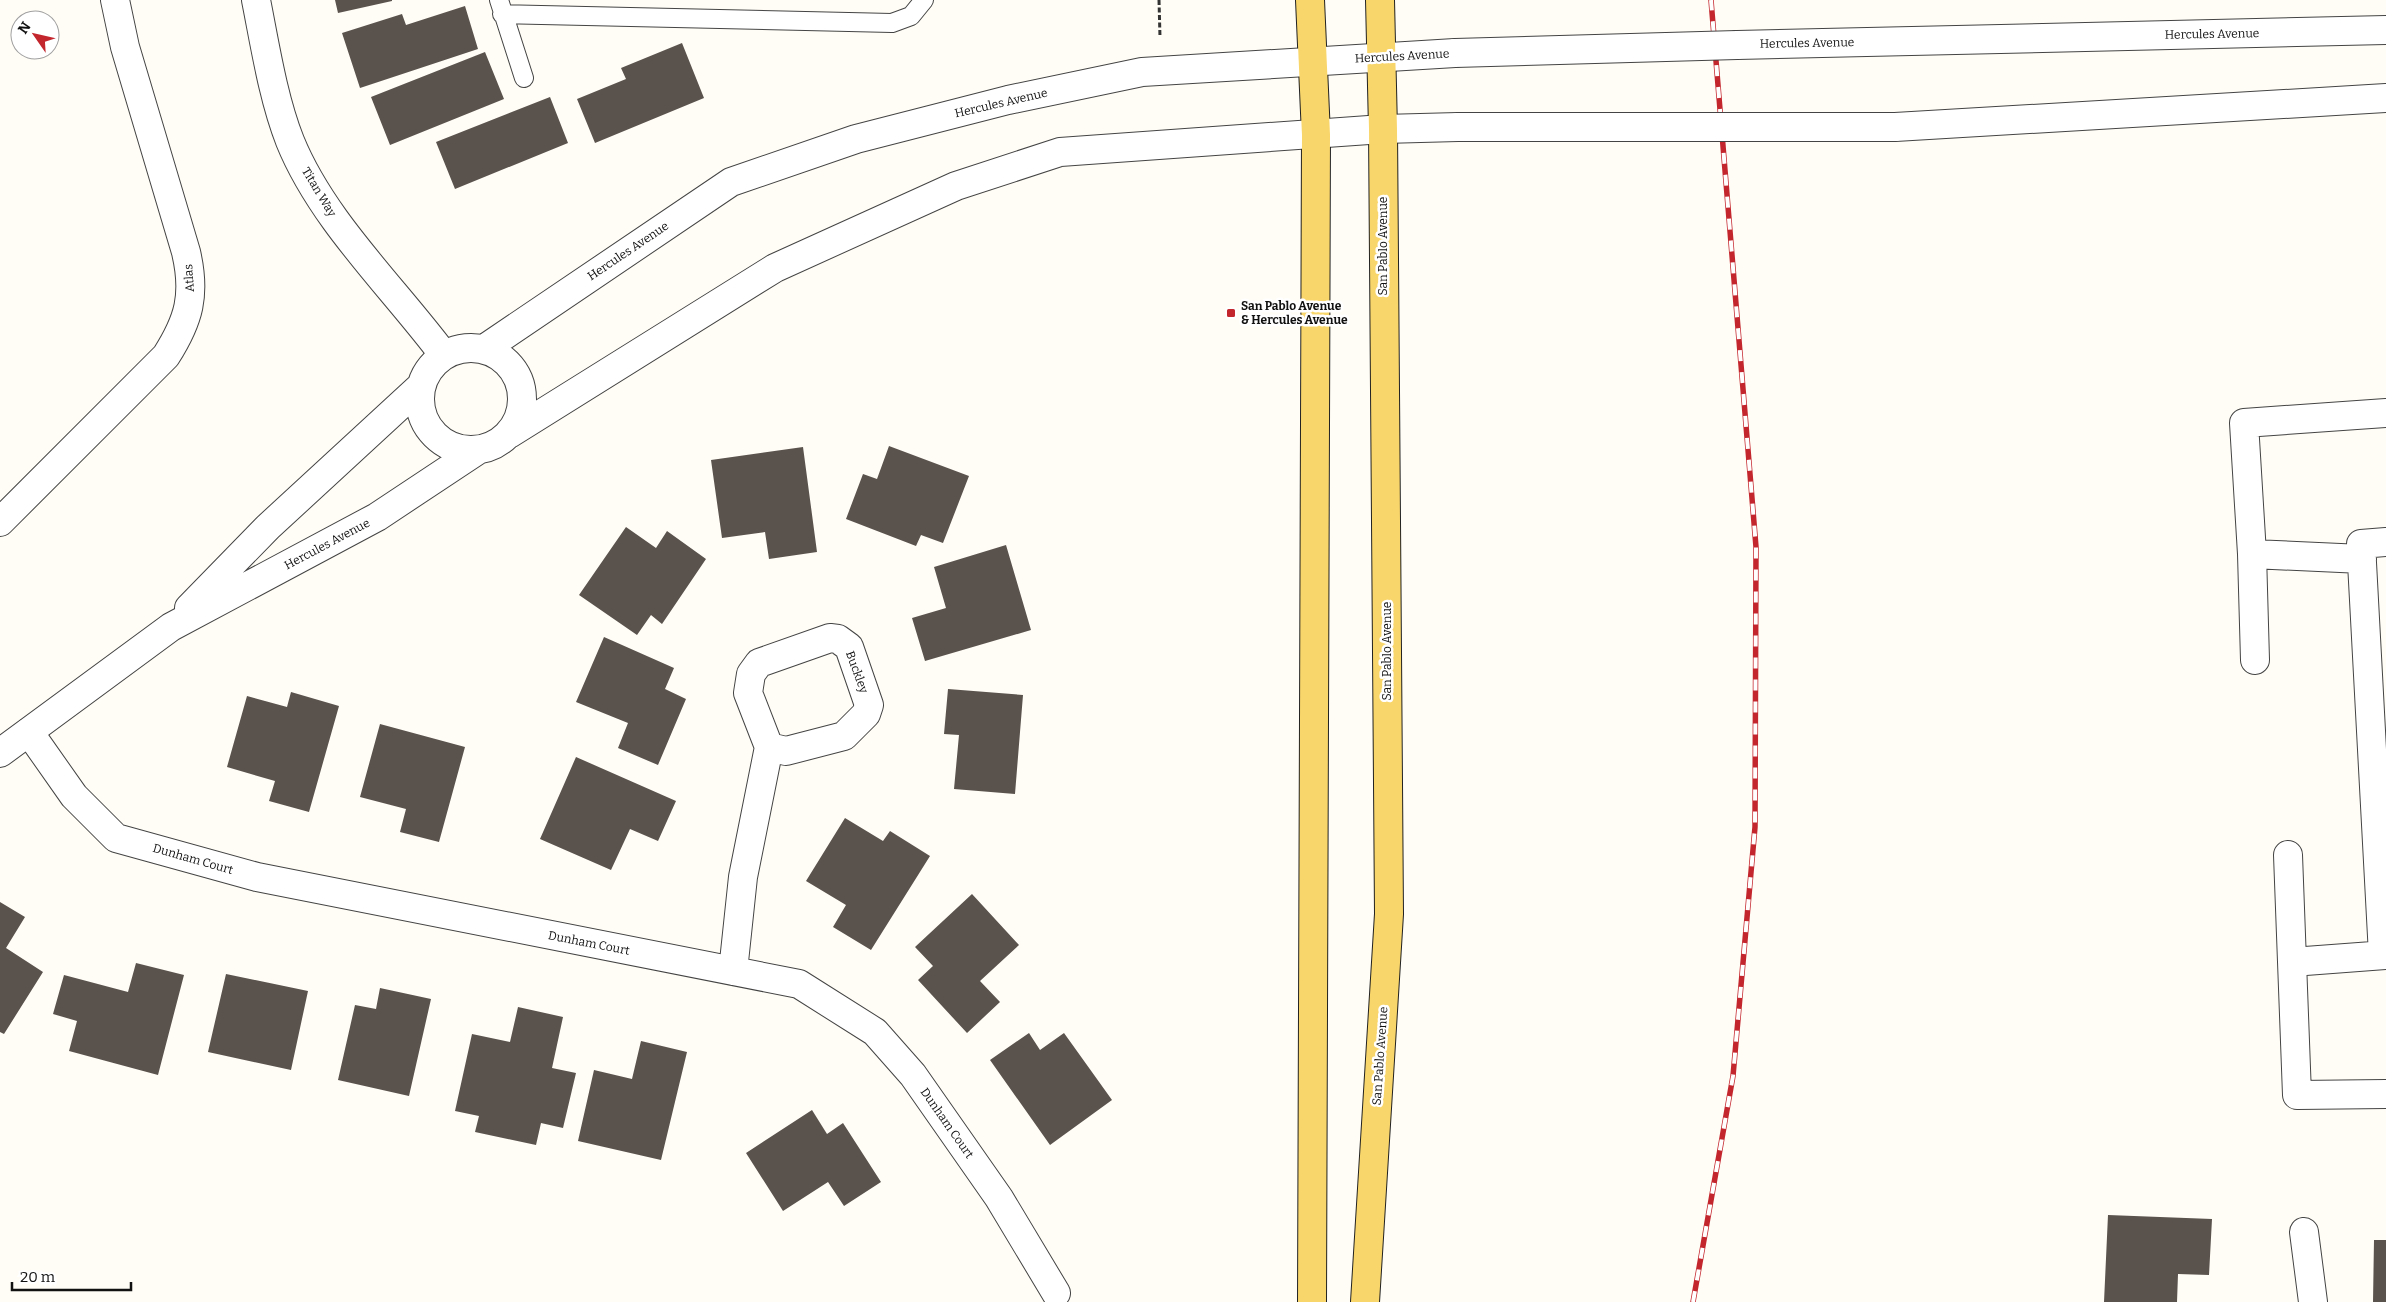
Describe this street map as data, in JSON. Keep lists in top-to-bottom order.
{
  "streets": {
    "main road": ["San Pablo Avenue"],
    "street": [
      "Hercules Avenue",
      "Titan Way",
      "Atlas",
      "Buckley",
      "Dunham Court"
    ]
  },
  "crossings": [
    ["Hercules Avenue", "Titan Way"],
    ["Hercules Avenue", "San Pablo Avenue"],
    ["Hercules Avenue", "Dunham Court"]
  ],
  "places": {
    "transit": ["San Pablo Avenue & Hercules Avenue"]
  },
  "scale_bar": "20 m",
  "north": "top left"
}
